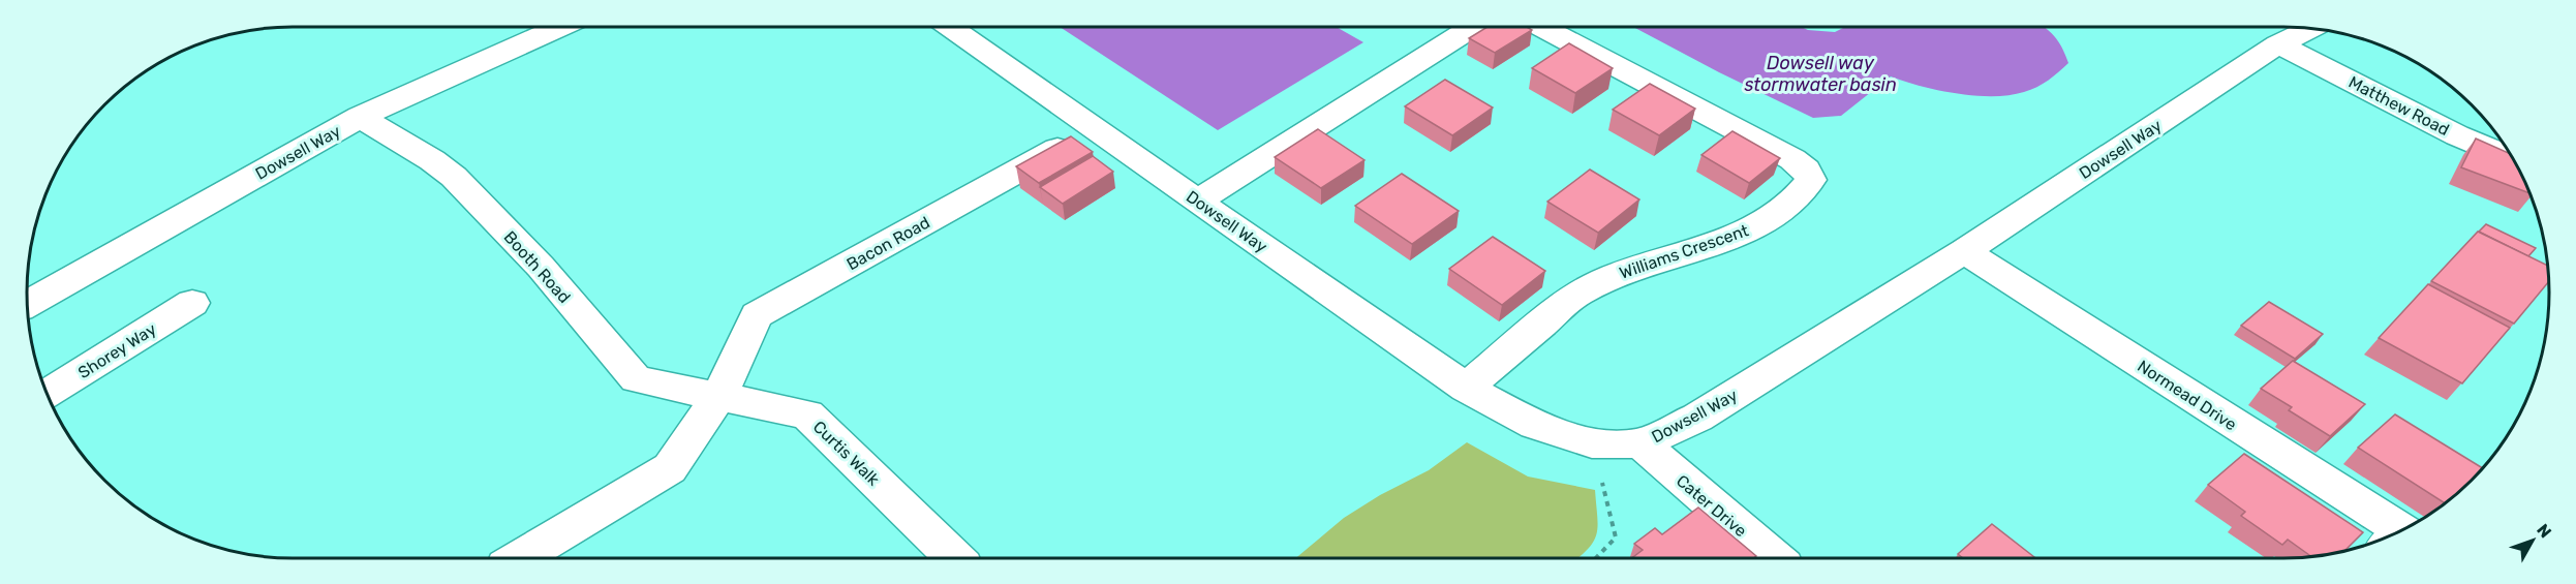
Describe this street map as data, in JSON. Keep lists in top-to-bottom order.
{
  "streets": {
    "street": [
      "Matthew Road",
      "Dowsell Way",
      "Bacon Road",
      "Williams Crescent",
      "Booth Road",
      "Shorey Way",
      "Normead Drive",
      "Curtis Walk",
      "Cater Drive"
    ]
  },
  "crossings": [
    ["Matthew Road", "Dowsell Way"],
    ["Dowsell Way", "Bacon Road"],
    ["Dowsell Way", "Williams Crescent"],
    ["Dowsell Way", "Booth Road"],
    ["Dowsell Way", "Normead Drive"],
    ["Dowsell Way", "Cater Drive"],
    ["Bacon Road", "Booth Road"],
    ["Bacon Road", "Curtis Walk"],
    ["Booth Road", "Curtis Walk"]
  ],
  "water": ["Dowsell way stormwater basin"],
  "north": "top right"
}
